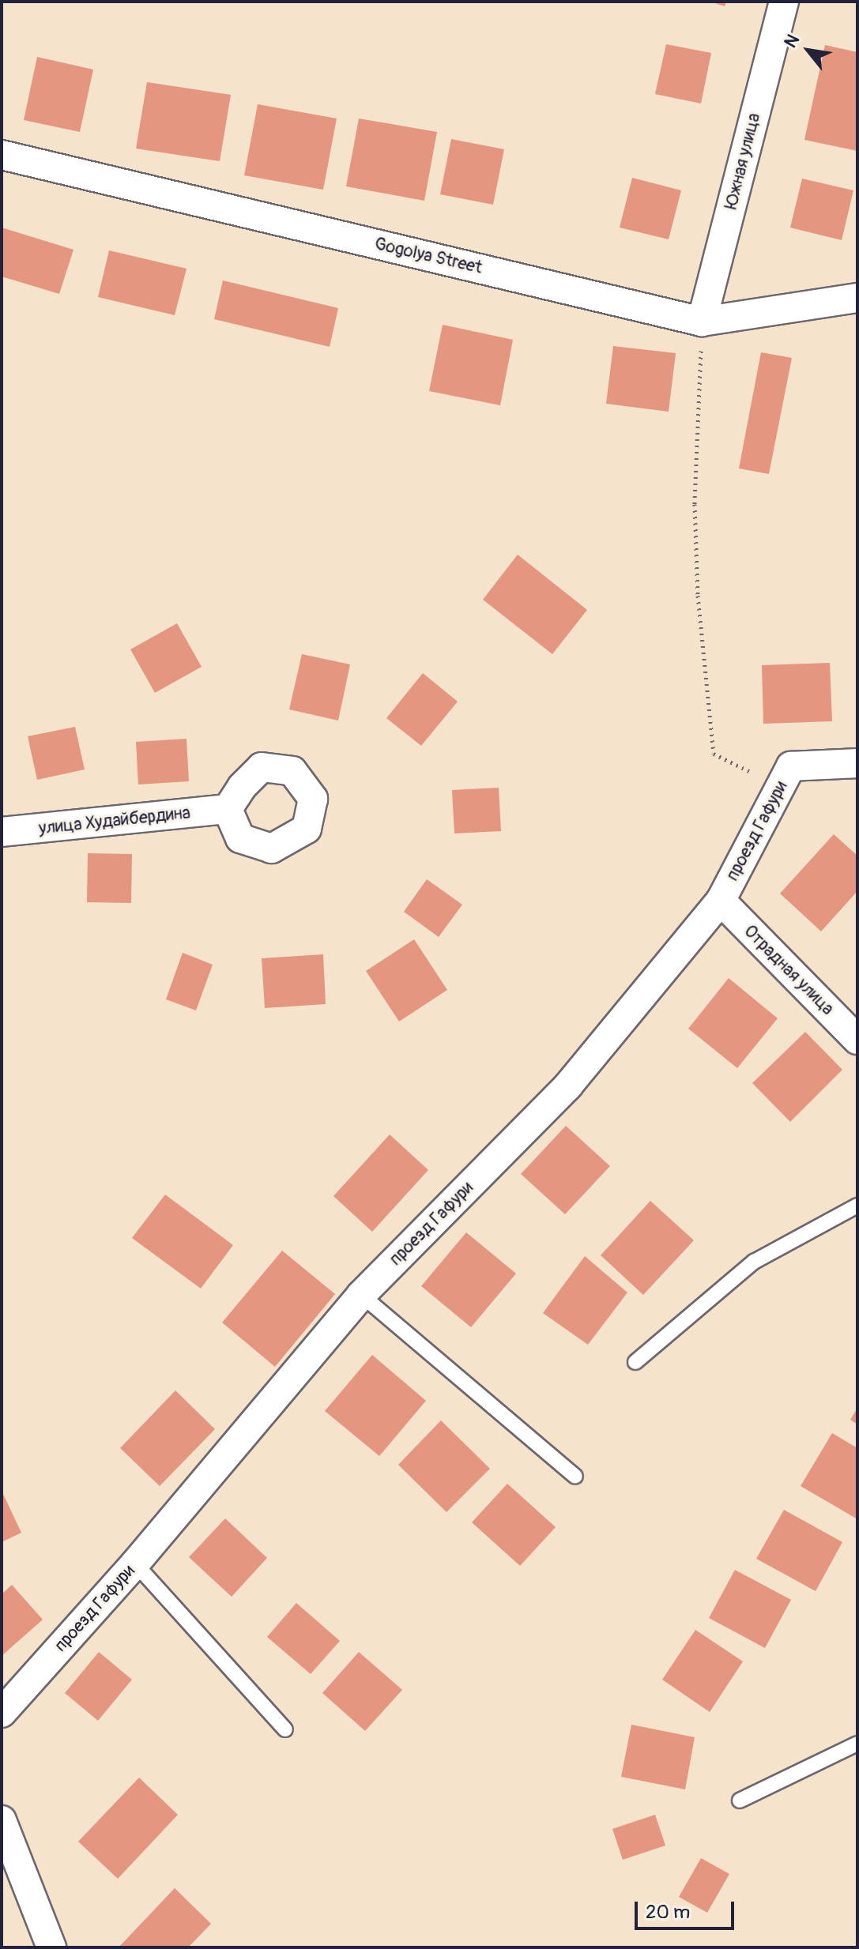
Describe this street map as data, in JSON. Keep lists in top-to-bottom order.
{
  "streets": {
    "street": [
      "Южная улица",
      "Gogolya Street",
      "улица Худайбердина",
      "проезд Гафури",
      "Отрадная улица"
    ]
  },
  "crossings": [
    ["Южная улица", "Gogolya Street"],
    ["проезд Гафури", "Отрадная улица"]
  ],
  "scale_bar": "20 m",
  "north": "top left"
}
